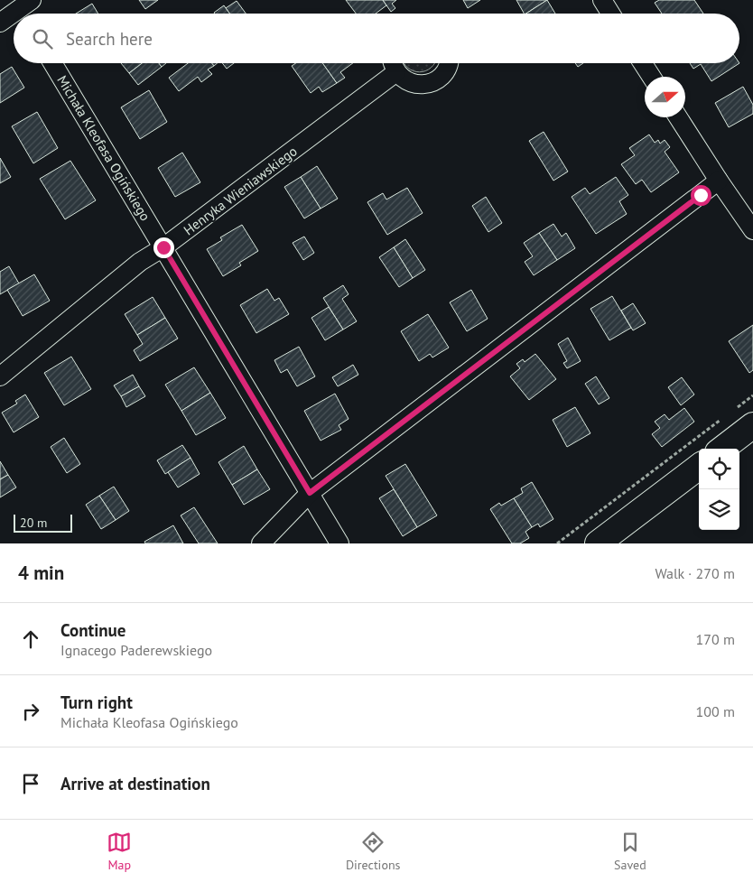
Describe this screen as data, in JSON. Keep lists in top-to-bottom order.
{
  "streets": {
    "street": ["Michała Kleofasa Ogińskiego", "Henryka Wieniawskiego"]
  },
  "crossings": [
    ["Michała Kleofasa Ogińskiego", "Henryka Wieniawskiego"]
  ],
  "scale_bar": "20 m",
  "north": "right",
  "page": {
    "search": "Search here",
    "scale": "20 m",
    "heading": ["4 min", "Walk · 270 m"],
    "list": [
      ["Continue", "Ignacego Paderewskiego", "170 m"],
      ["Turn right", "Michała Kleofasa Ogińskiego", "100 m"],
      "Arrive at destination"
    ],
    "nav": ["Map", "Directions", "Saved"]
  }
}
